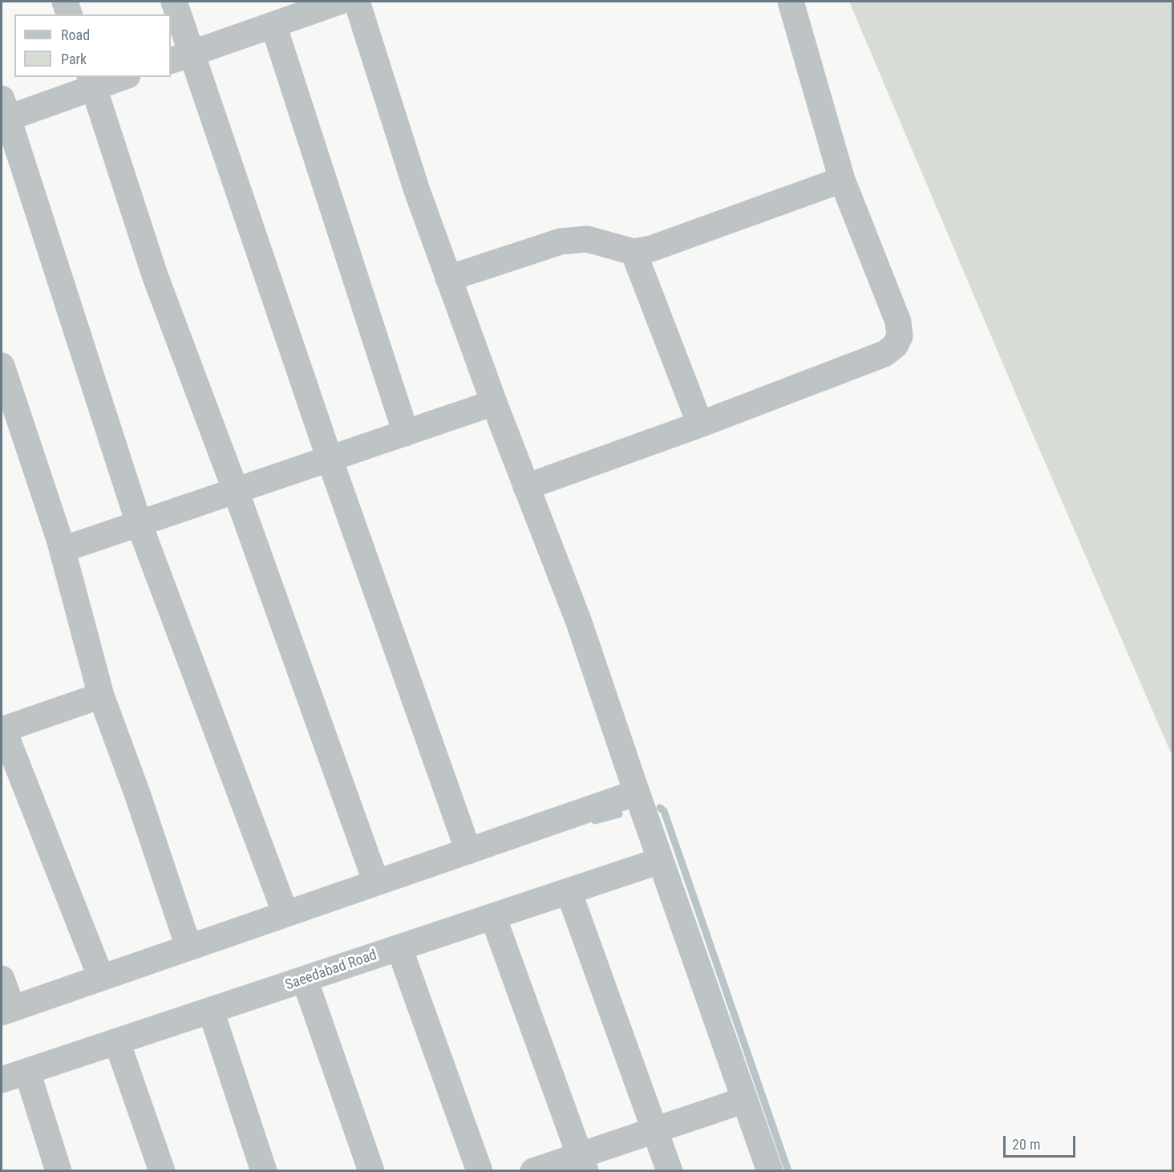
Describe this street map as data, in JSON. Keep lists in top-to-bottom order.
{
  "streets": {
    "street": ["Saeedabad Road"]
  },
  "legend": ["Road", "Park"],
  "scale_bar": "20 m"
}
